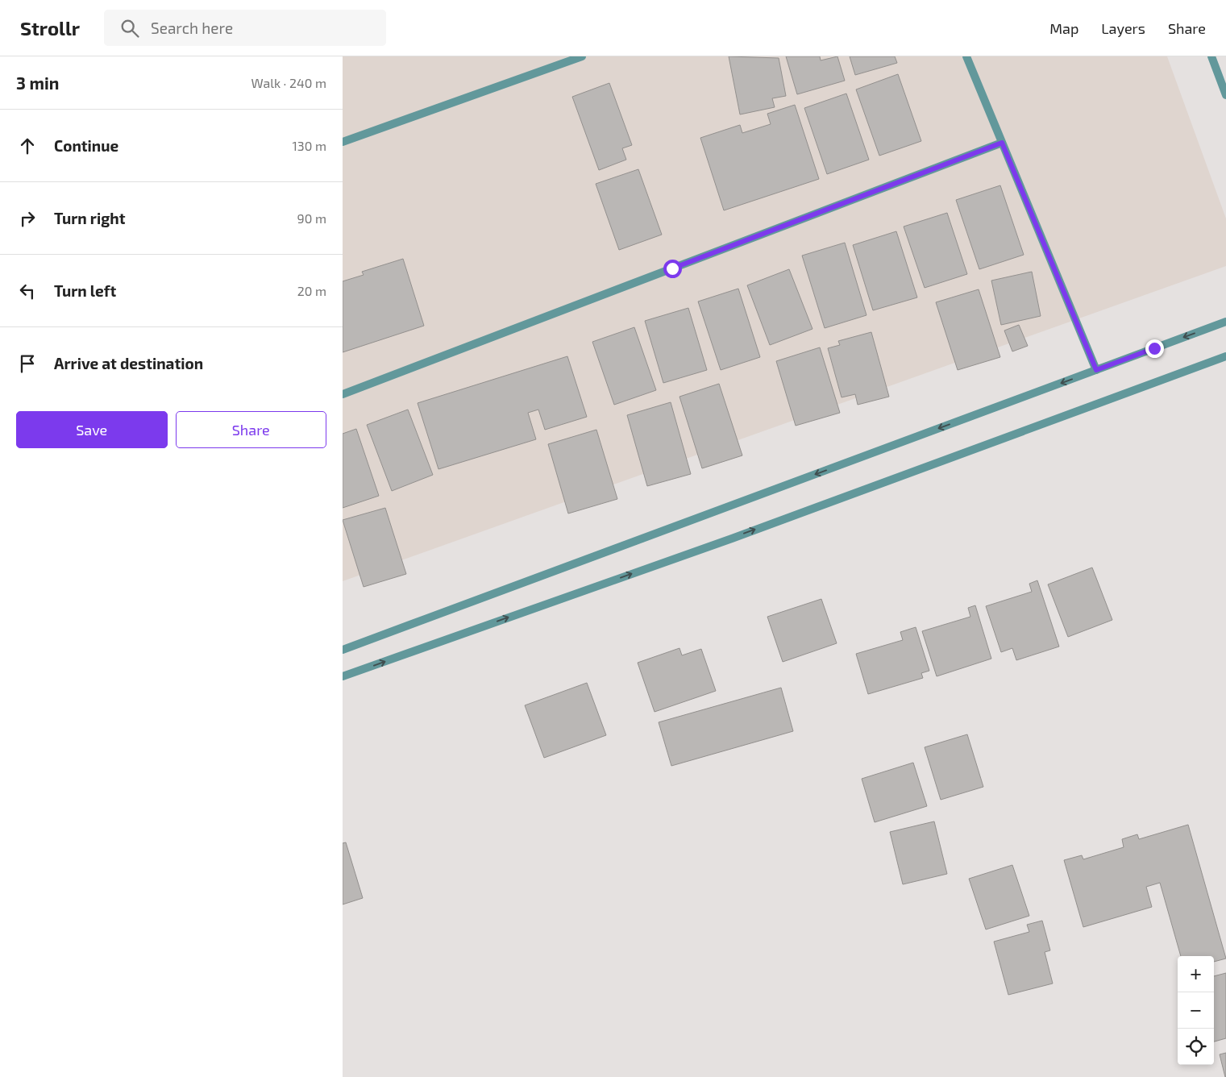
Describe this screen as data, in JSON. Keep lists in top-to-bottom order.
{
  "page": {
    "header": "Strollr",
    "search": "Search here",
    "nav": ["Map", "Layers", "Share"],
    "heading": ["3 min", "Walk · 240 m"],
    "list": [
      ["Continue", "130 m"],
      ["Turn right", "90 m"],
      ["Turn left", "20 m"],
      "Arrive at destination"
    ],
    "buttons": ["Save", "Share"],
    "map_buttons": ["+", "−"]
  }
}
